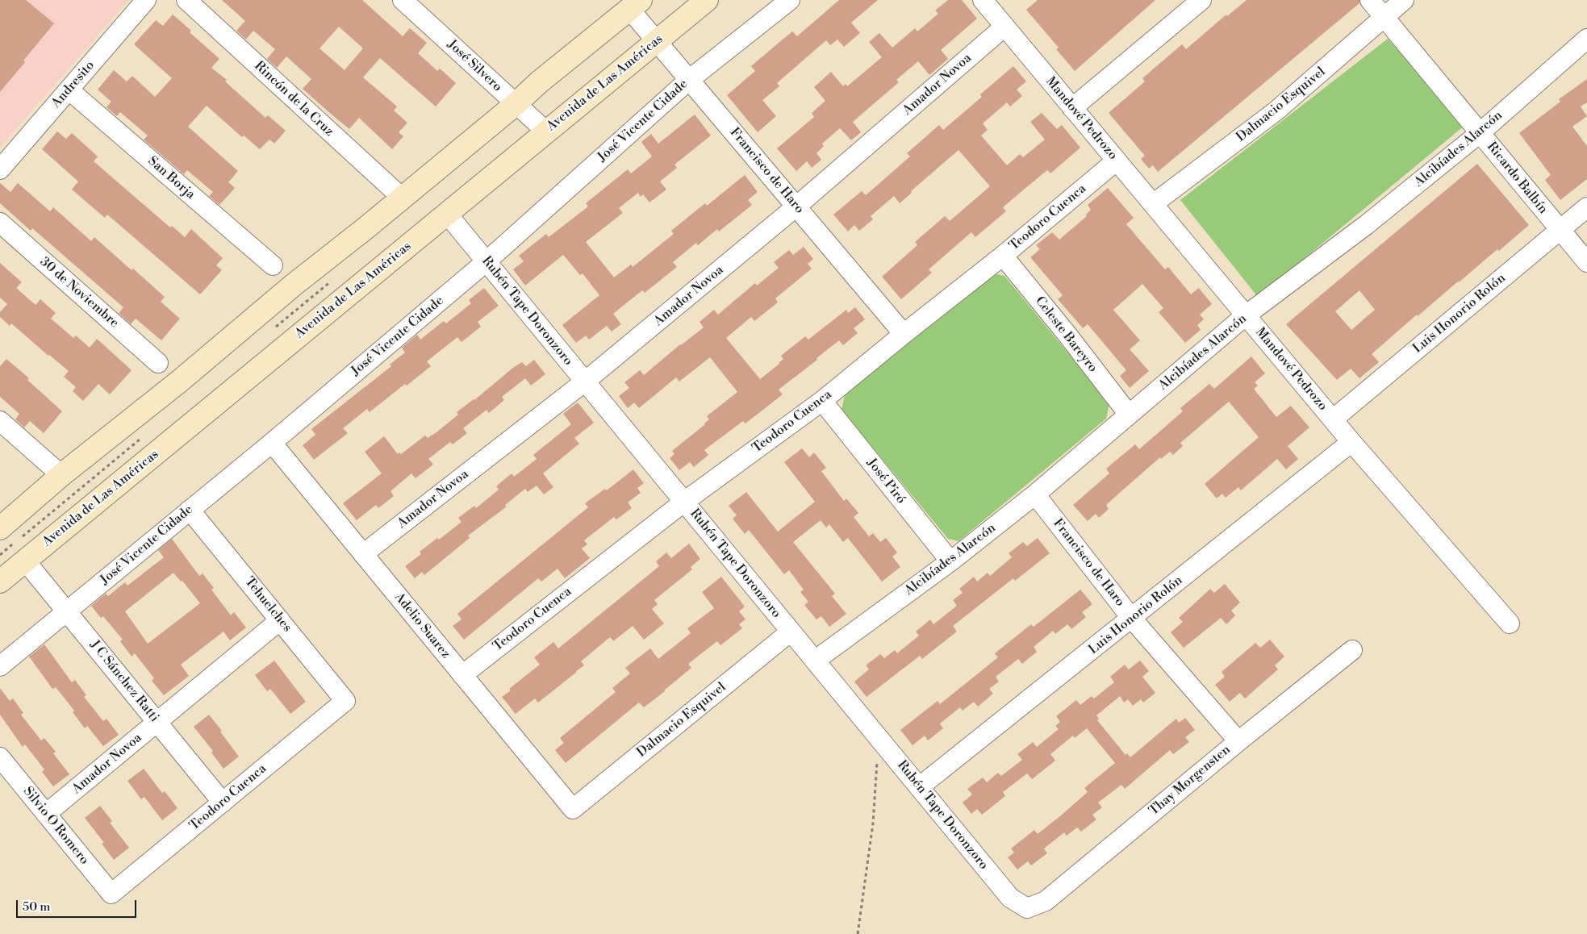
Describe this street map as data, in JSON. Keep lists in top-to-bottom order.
{
  "streets": {
    "main road": ["Avenida de Las Américas"],
    "street": [
      "José Silvero",
      "Andresito",
      "Amador Novoa",
      "Rincón de la Cruz",
      "Dalmacio Esquivel",
      "Mandové Pedrozo",
      "José Vicente Cidade",
      "Alcibíades Alarcón",
      "Francisco de Haro",
      "San Borja",
      "Ricardo Balbín",
      "Teodoro Cuenca",
      "30 de Noviembre",
      "Rubén Tape Doronzoro",
      "Luis Honorio Rolón",
      "Celeste Bareyro",
      "José Piró",
      "Tehuelches",
      "Adelio Suarez",
      "J C Sánchez Ratti",
      "Thay Morgensten",
      "Silvio O Romero"
    ]
  },
  "crossings": [
    ["José Silvero", "Avenida de Las Américas"],
    ["Avenida de Las Américas", "Francisco de Haro"],
    ["Avenida de Las Américas", "Rubén Tape Doronzoro"],
    ["Avenida de Las Américas", "J C Sánchez Ratti"],
    ["Andresito", "San Borja"],
    ["Amador Novoa", "Mandové Pedrozo"],
    ["Amador Novoa", "Francisco de Haro"],
    ["Amador Novoa", "Rubén Tape Doronzoro"],
    ["Amador Novoa", "Tehuelches"],
    ["Amador Novoa", "Adelio Suarez"],
    ["Amador Novoa", "J C Sánchez Ratti"],
    ["Amador Novoa", "Silvio O Romero"],
    ["Dalmacio Esquivel", "Mandové Pedrozo"],
    ["Dalmacio Esquivel", "Ricardo Balbín"],
    ["Dalmacio Esquivel", "Rubén Tape Doronzoro"],
    ["Dalmacio Esquivel", "Adelio Suarez"],
    ["Mandové Pedrozo", "Alcibíades Alarcón"],
    ["Mandové Pedrozo", "Teodoro Cuenca"],
    ["Mandové Pedrozo", "Luis Honorio Rolón"],
    ["José Vicente Cidade", "Francisco de Haro"],
    ["José Vicente Cidade", "Rubén Tape Doronzoro"],
    ["José Vicente Cidade", "Tehuelches"],
    ["José Vicente Cidade", "Adelio Suarez"],
    ["José Vicente Cidade", "J C Sánchez Ratti"],
    ["Alcibíades Alarcón", "Francisco de Haro"],
    ["Alcibíades Alarcón", "Ricardo Balbín"],
    ["Alcibíades Alarcón", "Rubén Tape Doronzoro"],
    ["Alcibíades Alarcón", "Celeste Bareyro"],
    ["Alcibíades Alarcón", "José Piró"],
    ["Francisco de Haro", "Teodoro Cuenca"],
    ["Francisco de Haro", "Luis Honorio Rolón"],
    ["Francisco de Haro", "Thay Morgensten"],
    ["Ricardo Balbín", "Luis Honorio Rolón"],
    ["Teodoro Cuenca", "Rubén Tape Doronzoro"],
    ["Teodoro Cuenca", "Celeste Bareyro"],
    ["Teodoro Cuenca", "José Piró"],
    ["Teodoro Cuenca", "Tehuelches"],
    ["Teodoro Cuenca", "Adelio Suarez"],
    ["Teodoro Cuenca", "J C Sánchez Ratti"],
    ["Teodoro Cuenca", "Silvio O Romero"],
    ["Rubén Tape Doronzoro", "Luis Honorio Rolón"],
    ["Rubén Tape Doronzoro", "Thay Morgensten"]
  ],
  "scale_bar": "50 m"
}
